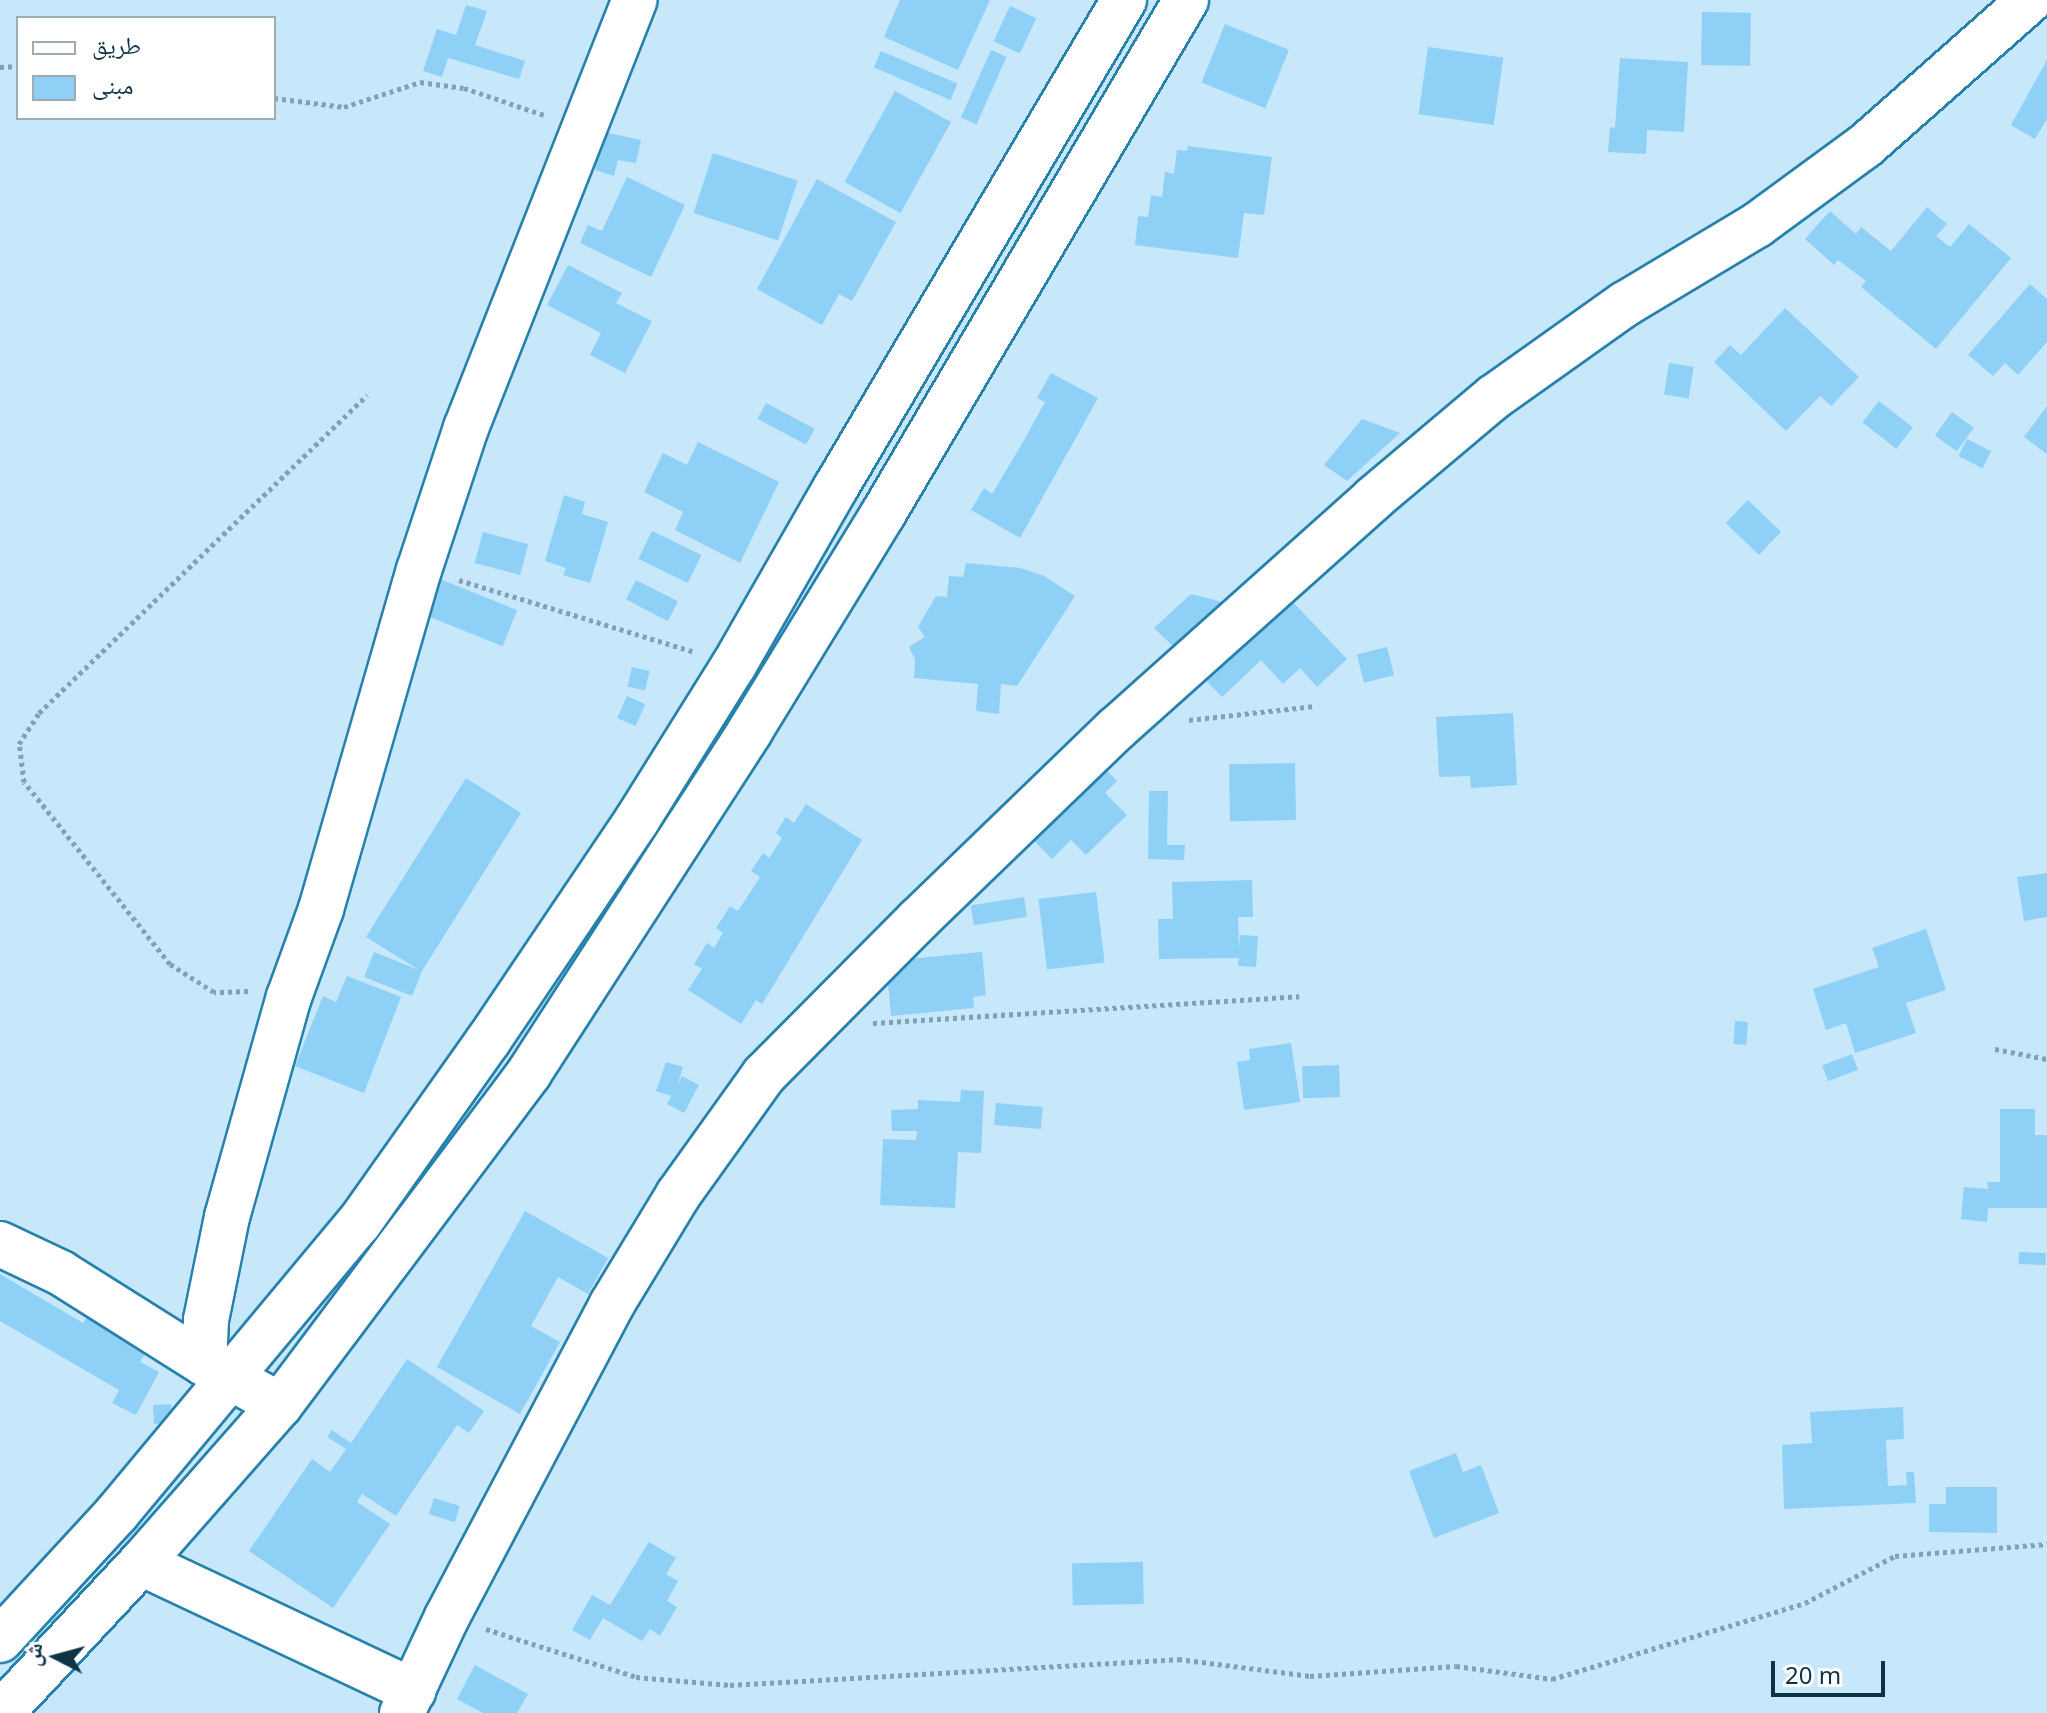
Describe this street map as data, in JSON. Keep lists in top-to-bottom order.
{
  "legend": ["طريق", "مبنى"],
  "scale_bar": "20 m",
  "north": "left"
}
